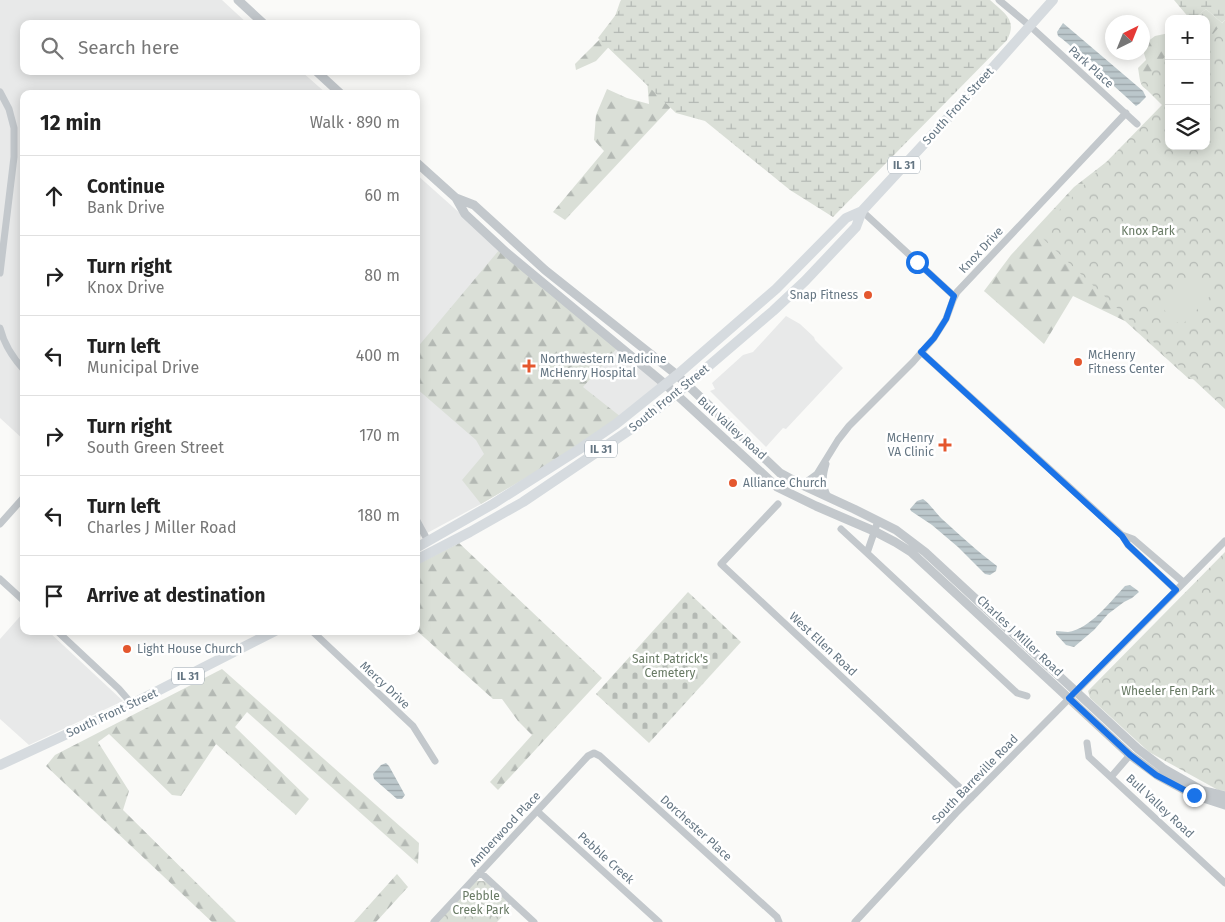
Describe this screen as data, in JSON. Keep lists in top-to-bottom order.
{
  "streets": {
    "main road": ["South Front Street", "IL 31"],
    "street": [
      "Park Place",
      "Knox Drive",
      "Bull Valley Road",
      "Charles J Miller Road",
      "West Ellen Road",
      "Mercy Drive",
      "South Barreville Road",
      "Dorchester Place",
      "Amberwood Place",
      "Pebble Creek"
    ]
  },
  "crossings": [
    ["Park Place", "South Front Street"],
    ["Park Place", "Knox Drive"],
    ["South Front Street", "Bull Valley Road"],
    ["Knox Drive", "Bull Valley Road"],
    ["Bull Valley Road", "Charles J Miller Road"],
    ["Bull Valley Road", "South Barreville Road"],
    ["Charles J Miller Road", "South Barreville Road"],
    ["West Ellen Road", "South Barreville Road"],
    ["Dorchester Place", "Amberwood Place"],
    ["Amberwood Place", "Pebble Creek"]
  ],
  "parks": [
    "Knox Park",
    "Saint Patrick's Cemetery",
    "Wheeler Fen Park",
    "Pebble Creek Park"
  ],
  "places": {
    "other": [
      "Snap Fitness",
      "McHenry Fitness Center",
      "Alliance Church",
      "Light House Church"
    ],
    "health": ["Northwestern Medicine McHenry Hospital", "McHenry VA Clinic"]
  },
  "north": "top right",
  "page": {
    "map_buttons": ["+", "−"],
    "search": "Search here",
    "heading": ["12 min", "Walk · 890 m"],
    "list": [
      ["Continue", "Bank Drive", "60 m"],
      ["Turn right", "Knox Drive", "80 m"],
      ["Turn left", "Municipal Drive", "400 m"],
      ["Turn right", "South Green Street", "170 m"],
      ["Turn left", "Charles J Miller Road", "180 m"],
      "Arrive at destination"
    ]
  }
}
